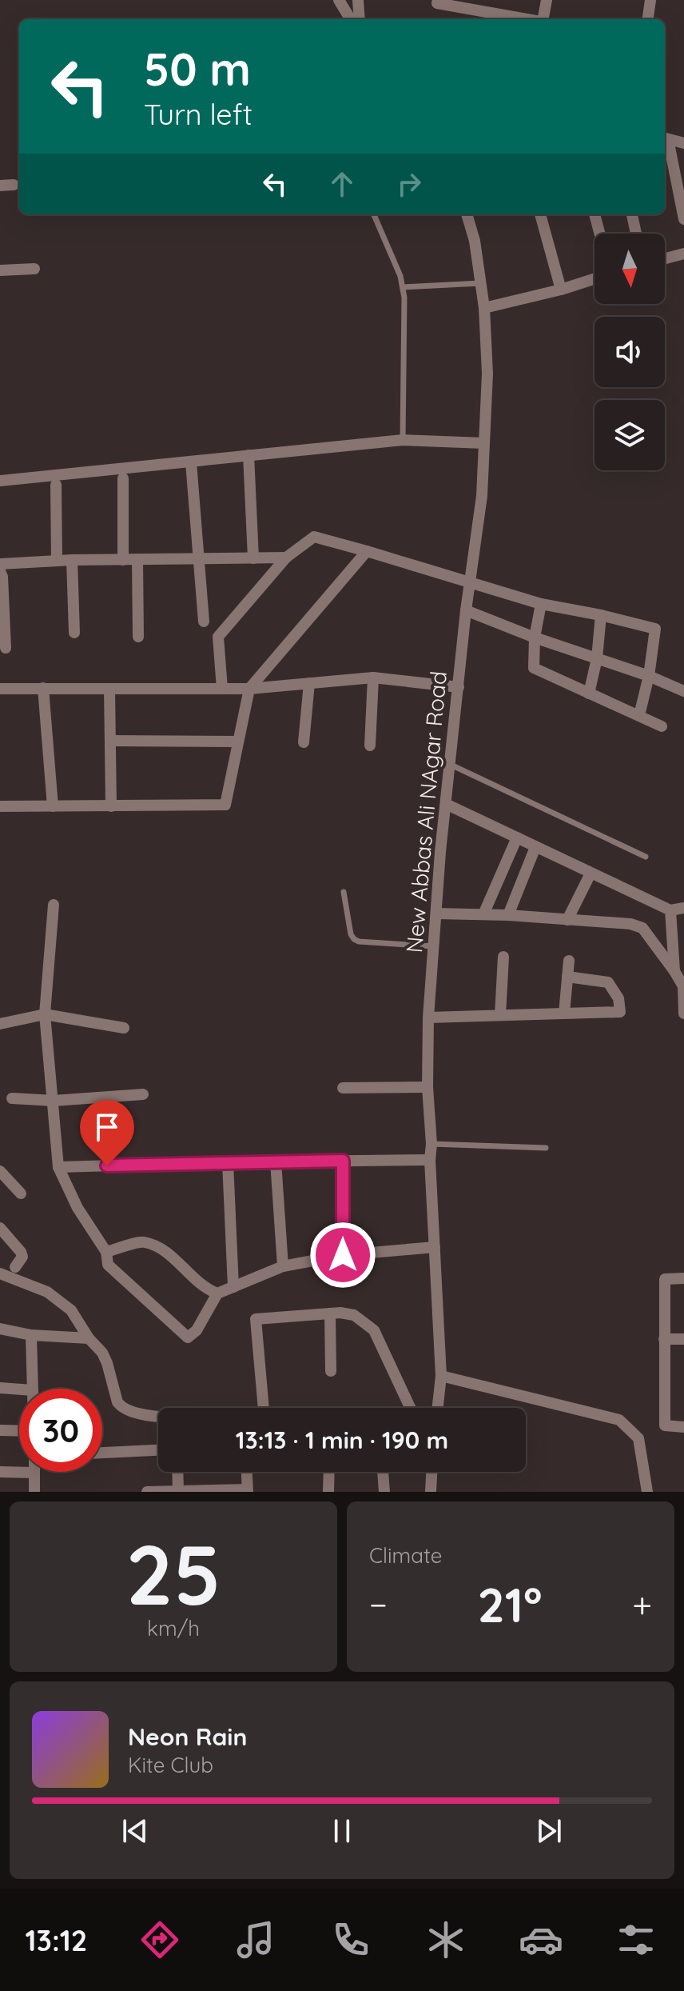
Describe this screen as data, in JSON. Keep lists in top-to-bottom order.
{
  "streets": {
    "street": ["New Abbas Ali NAgar Road"]
  },
  "north": "bottom",
  "page": {
    "turn": ["50 m", "Turn left"],
    "limit": "30",
    "trip": "13:13 · 1 min · 190 m",
    "tile": [
      ["25", "km/h"],
      "Climate"
    ],
    "heat": ["−", "21°", "+"],
    "song": ["Neon Rain", "Kite Club"],
    "tabs": "13:12"
  }
}
